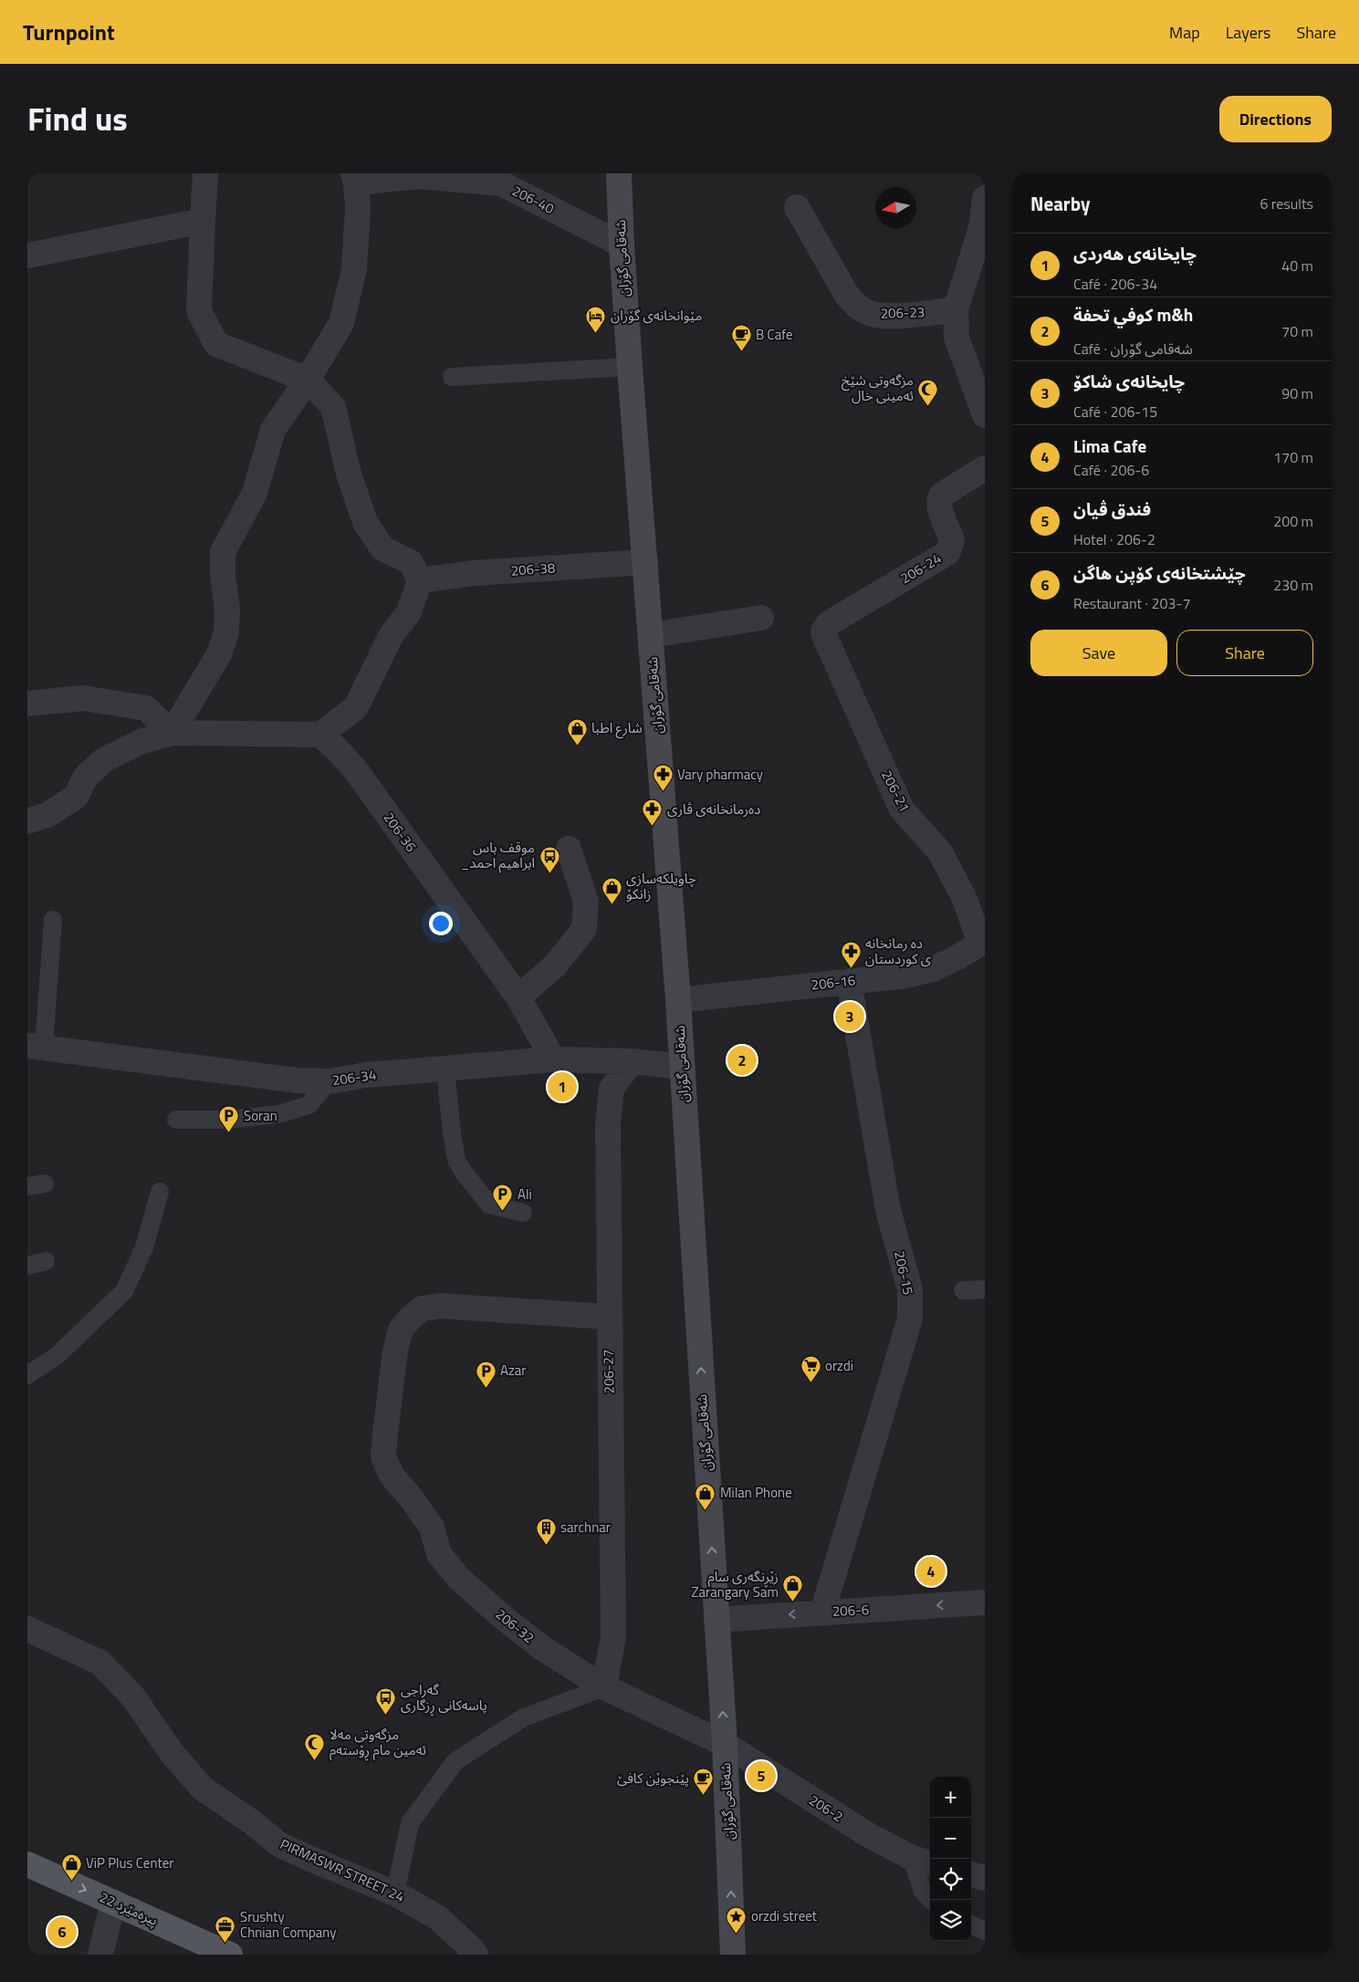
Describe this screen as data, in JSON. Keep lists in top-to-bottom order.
{
  "streets": {
    "main road": ["شەقامی گۆران", "22 پیرەمێرد"],
    "street": [
      "206-40",
      "206-23",
      "206-24",
      "206-38",
      "206-21",
      "206-36",
      "206-16",
      "206-34",
      "206-15",
      "206-27",
      "206-6",
      "206-32",
      "206-2",
      "PIRMASWR STREET 24"
    ]
  },
  "crossings": [
    ["206-40", "شەقامی گۆران"],
    ["شەقامی گۆران", "206-38"],
    ["شەقامی گۆران", "206-16"],
    ["شەقامی گۆران", "206-34"],
    ["شەقامی گۆران", "206-6"],
    ["شەقامی گۆران", "206-32"],
    ["شەقامی گۆران", "206-2"],
    ["206-24", "206-21"],
    ["206-21", "206-16"],
    ["206-36", "206-34"],
    ["206-16", "206-15"],
    ["206-34", "206-27"],
    ["206-15", "206-6"],
    ["206-27", "206-32"],
    ["206-32", "206-2"]
  ],
  "one_way": ["شەقامی گۆران", "206-6", "22 پیرەمێرد"],
  "places": {
    "hotel": ["مێوانخانەی گۆران"],
    "cafe": ["B Cafe", "پێنجوێن کافێ"],
    "mosque": ["مزگەوتی شێخ ئەمینی خال", "مزگەوتی مەلا ئەمین مام ڕۆستەم"],
    "shop": [
      "شارع اطبا",
      "چاویلكە‌سازی زانكۆ",
      "Milan Phone",
      "زێڕنگەری سام Zarangary Sam",
      "ViP Plus Center"
    ],
    "pharmacy": ["Vary pharmacy", "دەرمانخانەی ڤاری", "ده رمانخانه ی کوردستان"],
    "bus stop": ["موقف باس _ابراهیم احمد", "گەراجی پاسەکانی ڕزگاری"],
    "parking": ["Soran", "Ali", "Azar"],
    "supermarket": ["orzdi"],
    "building": ["sarchnar"],
    "place": ["orzdi street"],
    "office": ["Srushty Chnian Company"]
  },
  "north": "left",
  "page": {
    "header": "Turnpoint",
    "nav": ["Map", "Layers", "Share"],
    "title": "Find us",
    "buttons": [
      "Directions",
      ["Save", "Share"]
    ],
    "heading": ["Nearby", "6 results"],
    "list": [
      {
        "mark": "1",
        "name": "چایخانەی هەردی",
        "note": "Café · 206-34",
        "value": "40 m"
      },
      {
        "mark": "2",
        "name": "كوفي تحفة m&h",
        "note": "Café · شەقامی گۆران",
        "value": "70 m"
      },
      {
        "mark": "3",
        "name": "چایخانەی شاکۆ",
        "note": "Café · 206-15",
        "value": "90 m"
      },
      {
        "mark": "4",
        "name": "Lima Cafe",
        "note": "Café · 206-6",
        "value": "170 m"
      },
      {
        "mark": "5",
        "name": "فندق ڤيان",
        "note": "Hotel · 206-2",
        "value": "200 m"
      },
      {
        "mark": "6",
        "name": "چێشتخانە‌ی كۆپن ھاگن",
        "note": "Restaurant · 203-7",
        "value": "230 m"
      }
    ],
    "pins": [
      "3",
      "2",
      "1",
      "4",
      "5",
      "6"
    ],
    "map_buttons": ["+", "−"]
  }
}
